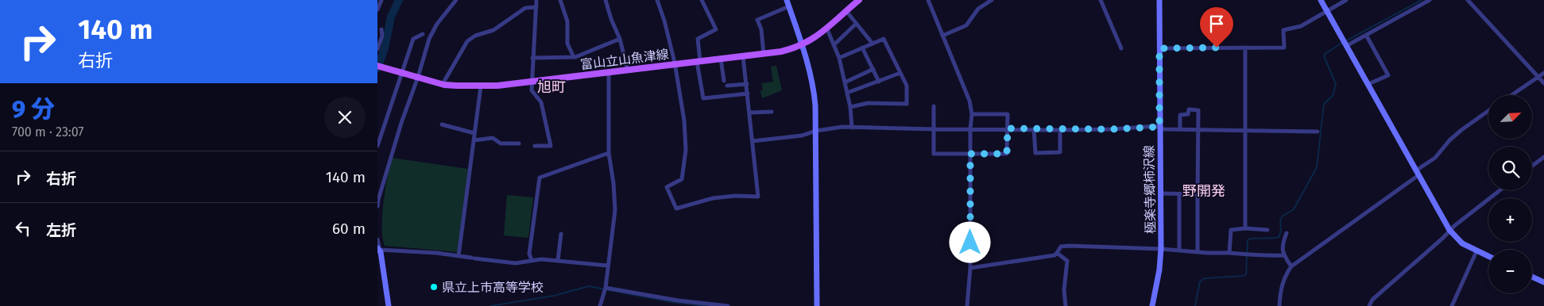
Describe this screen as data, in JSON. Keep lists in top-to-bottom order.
{
  "streets": {
    "main road": ["富山立山魚津線"],
    "street": ["極楽寺郷柿沢線"]
  },
  "districts": ["旭町", "野開発"],
  "places": ["県立上市高等学校"],
  "north": "top right",
  "page": {
    "turn": ["140 m", "右折"],
    "heading": ["9 分", "700 m · 23:07"],
    "map_buttons": ["+", "−"],
    "list": [
      {
        "name": "右折",
        "value": "140 m"
      },
      {
        "name": "左折",
        "value": "60 m"
      }
    ]
  }
}
